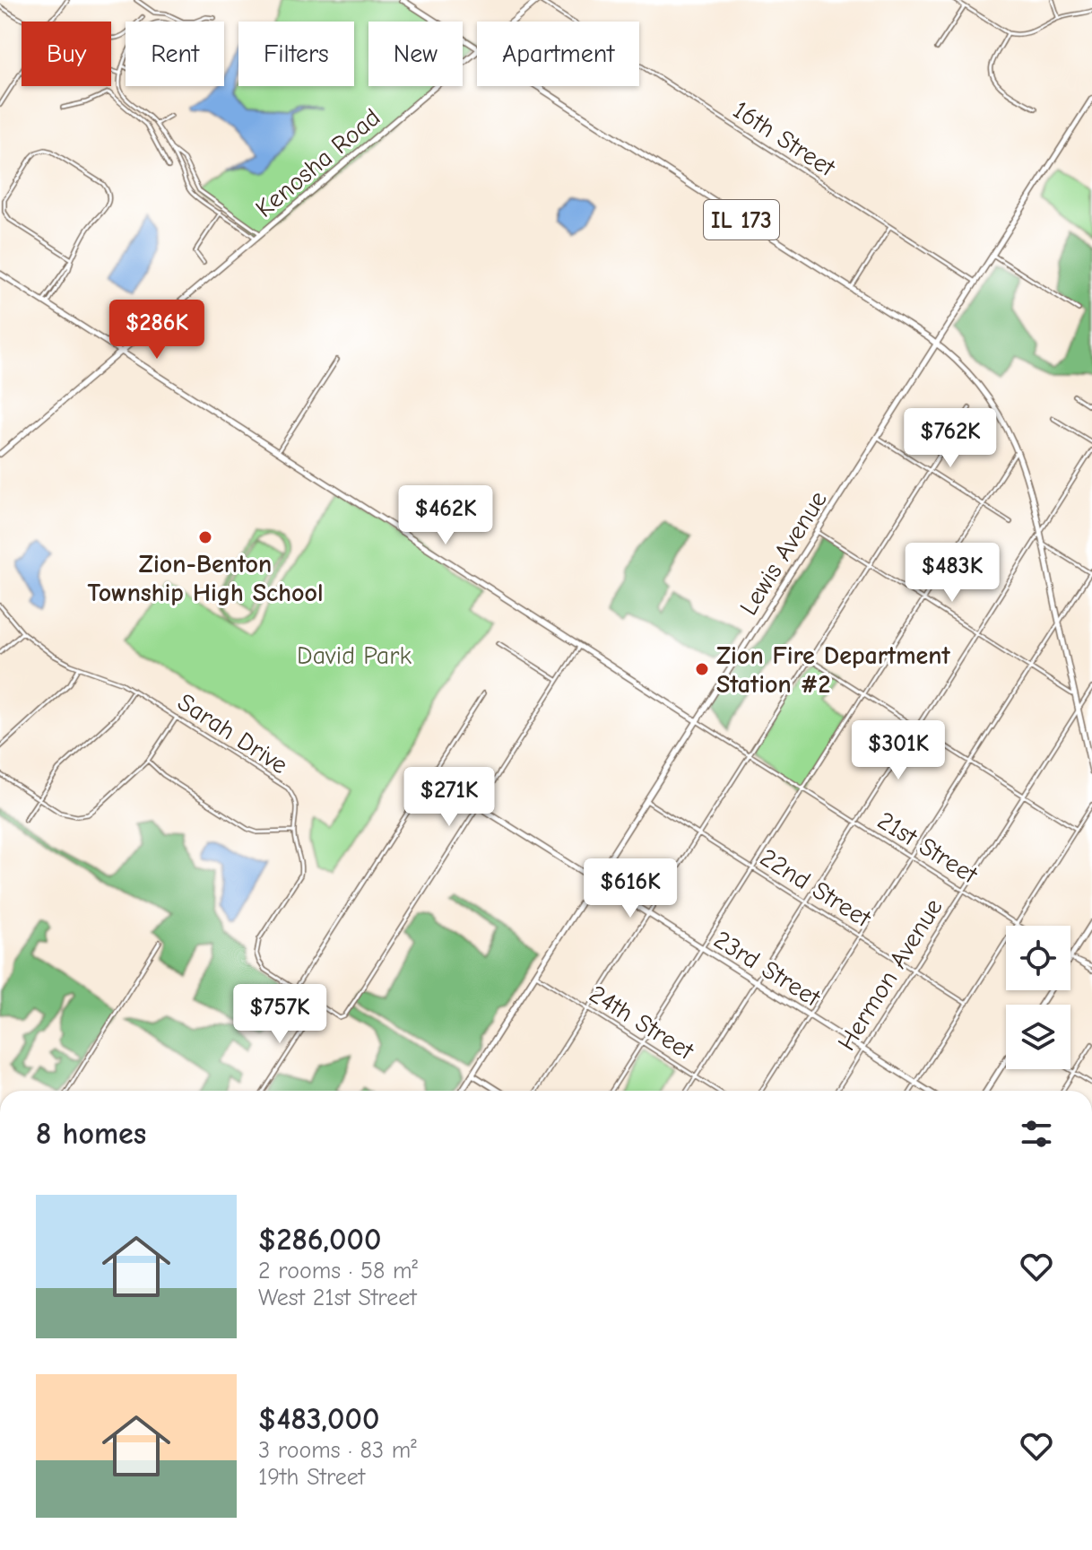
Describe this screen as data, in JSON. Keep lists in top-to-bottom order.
{
  "streets": {
    "street": [
      "16th Street",
      "Kenosha Road",
      "IL 173",
      "Lewis Avenue",
      "Sarah Drive",
      "21st Street",
      "22nd Street",
      "23rd Street",
      "Hermon Avenue",
      "24th Street"
    ]
  },
  "crossings": [
    ["16th Street", "Kenosha Road"],
    ["16th Street", "Lewis Avenue"],
    ["Kenosha Road", "21st Street"],
    ["IL 173", "Lewis Avenue"],
    ["IL 173", "Hermon Avenue"],
    ["Lewis Avenue", "21st Street"],
    ["Lewis Avenue", "22nd Street"],
    ["Lewis Avenue", "23rd Street"],
    ["Lewis Avenue", "24th Street"],
    ["21st Street", "Hermon Avenue"],
    ["22nd Street", "Hermon Avenue"],
    ["23rd Street", "Hermon Avenue"]
  ],
  "parks": ["David Park"],
  "places": ["Zion-Benton Township High School", "Zion Fire Department Station #2"],
  "page": {
    "chip": [
      "Buy",
      "Rent",
      "Filters",
      "New",
      "Apartment"
    ],
    "price": [
      "$286K",
      "$762K",
      "$462K",
      "$483K",
      "$301K",
      "$271K",
      "$616K",
      "$757K"
    ],
    "heading": "8 homes",
    "list": [
      {
        "name": "$286,000",
        "note": "2 rooms · 58 m² · West 21st Street"
      },
      {
        "name": "$483,000",
        "note": "3 rooms · 83 m² · 19th Street"
      }
    ]
  }
}
